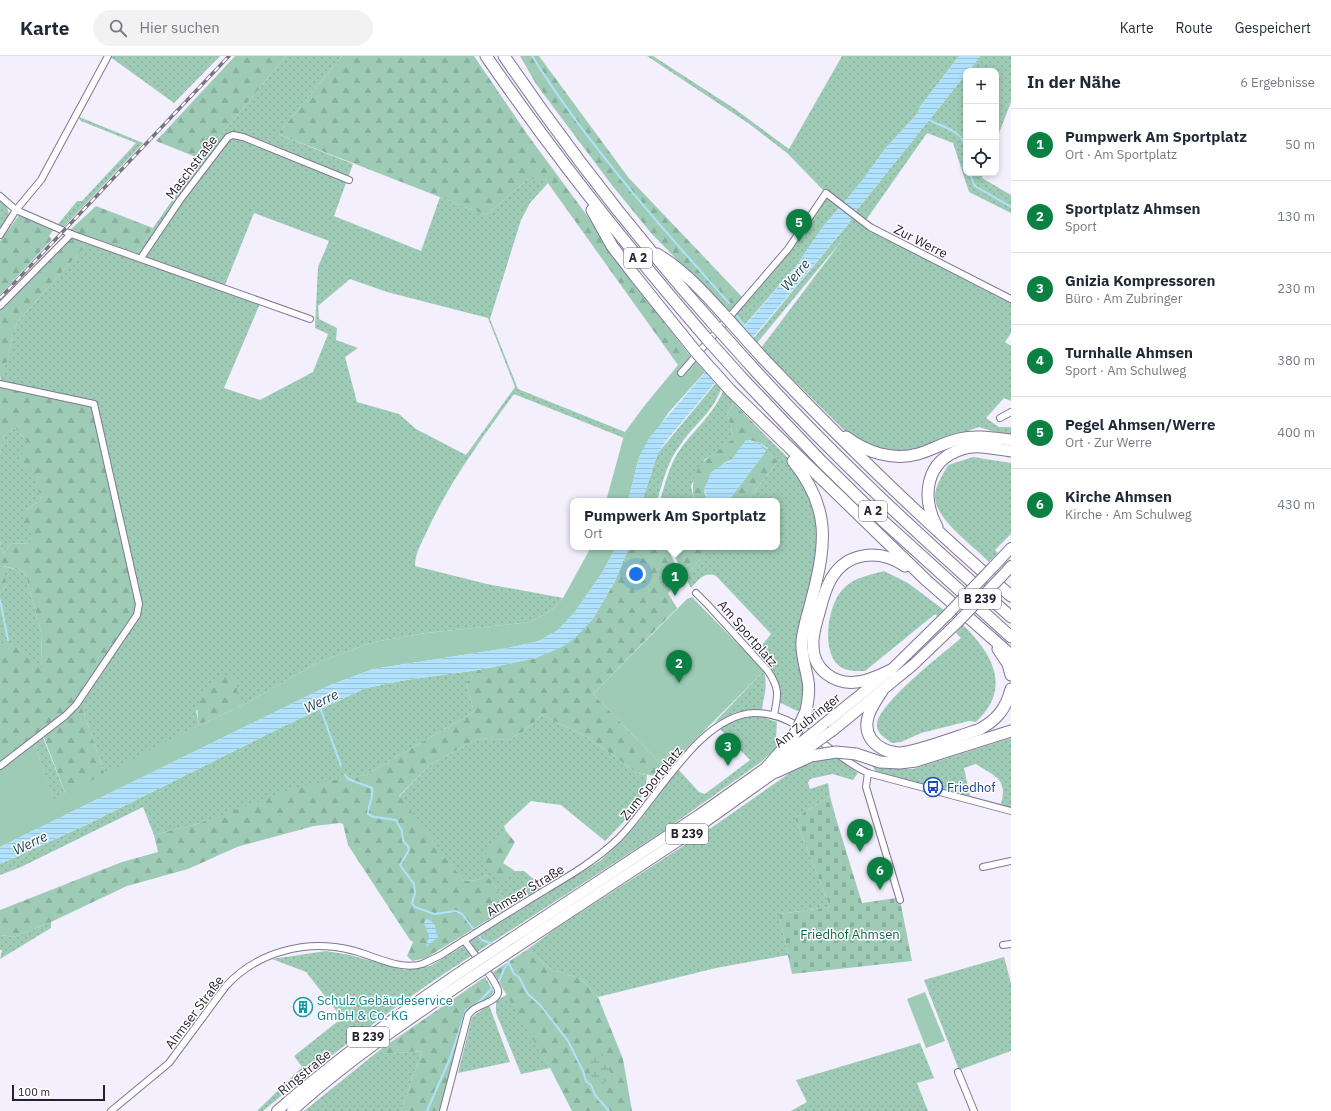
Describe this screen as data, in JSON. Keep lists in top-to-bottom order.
{
  "streets": {
    "highway": [
      "A 2",
      "B 239",
      "Am Zubringer",
      "Ringstraße"
    ],
    "street": [
      "Maschstraße",
      "Zur Werre",
      "Am Sportplatz",
      "Zum Sportplatz",
      "Ahmser Straße"
    ]
  },
  "crossings": [
    ["B 239", "Ringstraße"],
    ["Am Sportplatz", "Zum Sportplatz"],
    ["Zum Sportplatz", "Ahmser Straße"]
  ],
  "water": ["Werre"],
  "parks": ["Friedhof Ahmsen"],
  "places": {
    "bus stop": ["Friedhof"],
    "building": ["Schulz Gebäudeservice GmbH & Co. KG"]
  },
  "scale_bar": "100 m",
  "page": {
    "header": "Karte",
    "search": "Hier suchen",
    "nav": ["Karte", "Route", "Gespeichert"],
    "heading": ["In der Nähe", "6 Ergebnisse"],
    "map_buttons": ["+", "−"],
    "list": [
      {
        "mark": "1",
        "name": "Pumpwerk Am Sportplatz",
        "note": "Ort · Am Sportplatz",
        "value": "50 m"
      },
      {
        "mark": "2",
        "name": "Sportplatz Ahmsen",
        "note": "Sport",
        "value": "130 m"
      },
      {
        "mark": "3",
        "name": "Gnizia Kompressoren",
        "note": "Büro · Am Zubringer",
        "value": "230 m"
      },
      {
        "mark": "4",
        "name": "Turnhalle Ahmsen",
        "note": "Sport · Am Schulweg",
        "value": "380 m"
      },
      {
        "mark": "5",
        "name": "Pegel Ahmsen/Werre",
        "note": "Ort · Zur Werre",
        "value": "400 m"
      },
      {
        "mark": "6",
        "name": "Kirche Ahmsen",
        "note": "Kirche · Am Schulweg",
        "value": "430 m"
      }
    ],
    "pins": [
      "5",
      "1",
      "2",
      "3",
      "4",
      "6"
    ],
    "popup": ["Pumpwerk Am Sportplatz", "Ort"],
    "scale": "100 m"
  }
}
